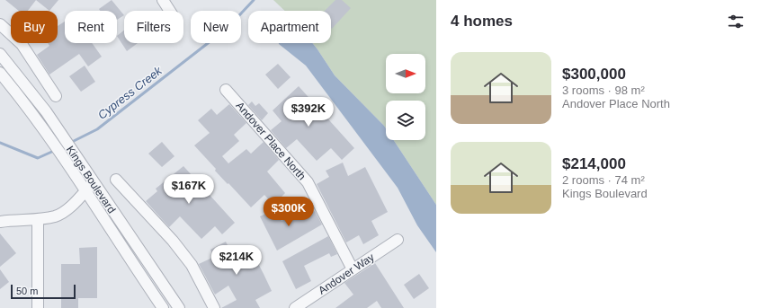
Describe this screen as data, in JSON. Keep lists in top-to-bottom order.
{
  "streets": {
    "street": ["Andover Place North", "Kings Boulevard", "Andover Way"]
  },
  "crossings": [
    ["Andover Place North", "Andover Way"]
  ],
  "water": ["Cypress Creek"],
  "scale_bar": "50 m",
  "north": "right",
  "page": {
    "heading": "4 homes",
    "chip": [
      "Buy",
      "Rent",
      "Filters",
      "New",
      "Apartment"
    ],
    "list": [
      {
        "name": "$300,000",
        "note": "3 rooms · 98 m² · Andover Place North"
      },
      {
        "name": "$214,000",
        "note": "2 rooms · 74 m² · Kings Boulevard"
      }
    ],
    "price": [
      "$392K",
      "$167K",
      "$300K",
      "$214K"
    ],
    "scale": "50 m"
  }
}
